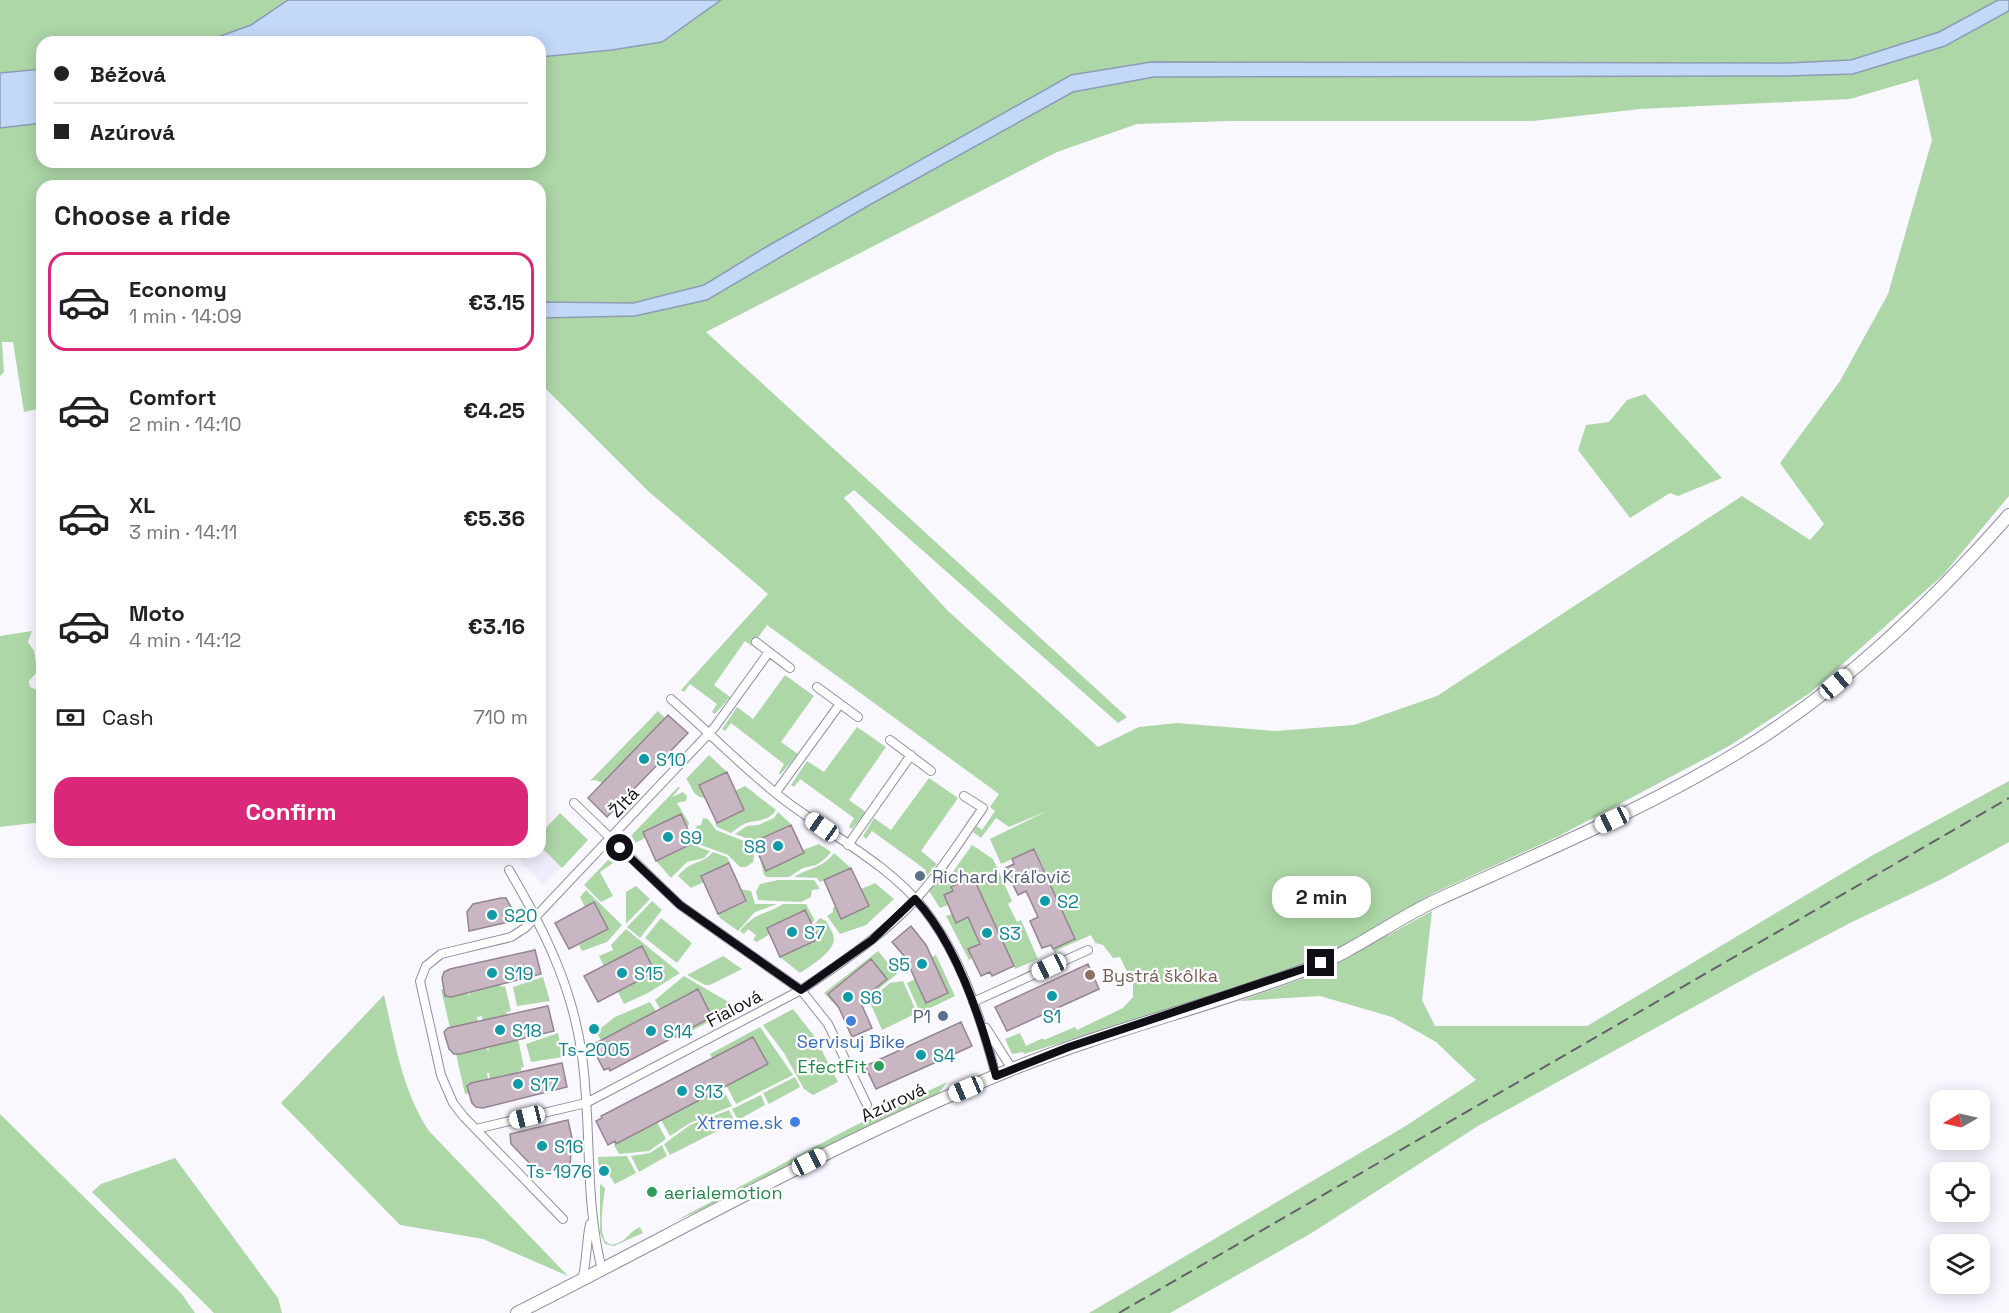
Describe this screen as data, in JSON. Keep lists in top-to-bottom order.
{
  "streets": {
    "main road": ["Azúrová"],
    "street": ["Žltá", "Fialová"]
  },
  "places": [
    "S10",
    "S9",
    "S8",
    "Richard Kráľovič",
    "S2",
    "S20",
    "S7",
    "S3",
    "S5",
    "S19",
    "S15",
    "Bystrá škôlka",
    "S1",
    "S6",
    "P1",
    "Servisuj Bike",
    "Ts-2005",
    "S18",
    "S14",
    "S4",
    "EfectFit",
    "S17",
    "S13",
    "Xtreme.sk",
    "S16",
    "Ts-1976",
    "aerialemotion"
  ],
  "north": "left",
  "page": {
    "banner": ["Béžová", "Azúrová"],
    "heading": "Choose a ride",
    "list": [
      {
        "name": "Economy",
        "note": "1 min · 14:09",
        "value": "€3.15"
      },
      {
        "name": "Comfort",
        "note": "2 min · 14:10",
        "value": "€4.25"
      },
      {
        "name": "XL",
        "note": "3 min · 14:11",
        "value": "€5.36"
      },
      {
        "name": "Moto",
        "note": "4 min · 14:12",
        "value": "€3.16"
      }
    ],
    "pay": ["Cash", "710 m"],
    "buttons": "Confirm",
    "bubble": "2 min"
  }
}
